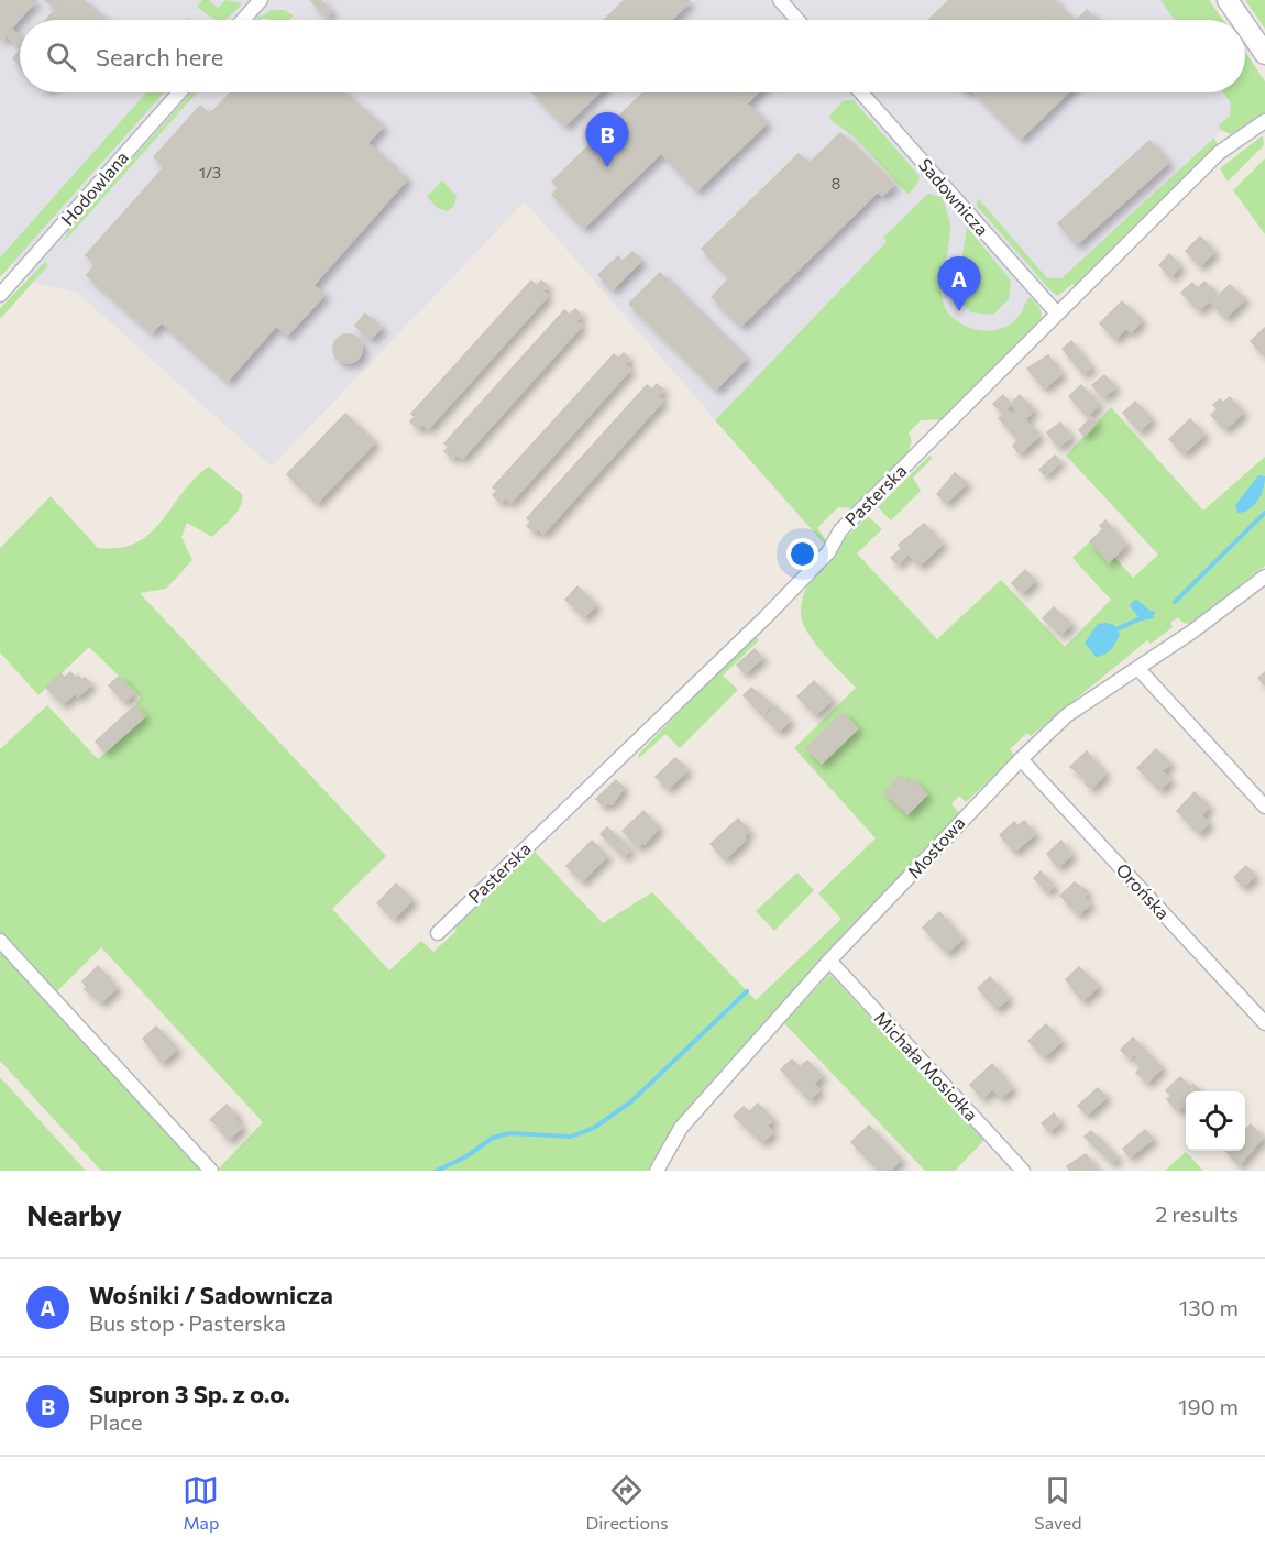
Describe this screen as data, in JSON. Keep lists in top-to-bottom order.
{
  "streets": {
    "street": [
      "Hodowlana",
      "Sadownicza",
      "Pasterska",
      "Mostowa",
      "Orońska",
      "Michała Mosiołka"
    ]
  },
  "crossings": [
    ["Sadownicza", "Pasterska"],
    ["Mostowa", "Orońska"],
    ["Mostowa", "Michała Mosiołka"]
  ],
  "house_numbers": ["1/3", "8"],
  "page": {
    "search": "Search here",
    "pins": ["B", "A"],
    "heading": ["Nearby", "2 results"],
    "list": [
      {
        "mark": "A",
        "name": "Wośniki / Sadownicza",
        "note": "Bus stop · Pasterska",
        "value": "130 m"
      },
      {
        "mark": "B",
        "name": "Supron 3 Sp. z o.o.",
        "note": "Place",
        "value": "190 m"
      }
    ],
    "nav": ["Map", "Directions", "Saved"]
  }
}
